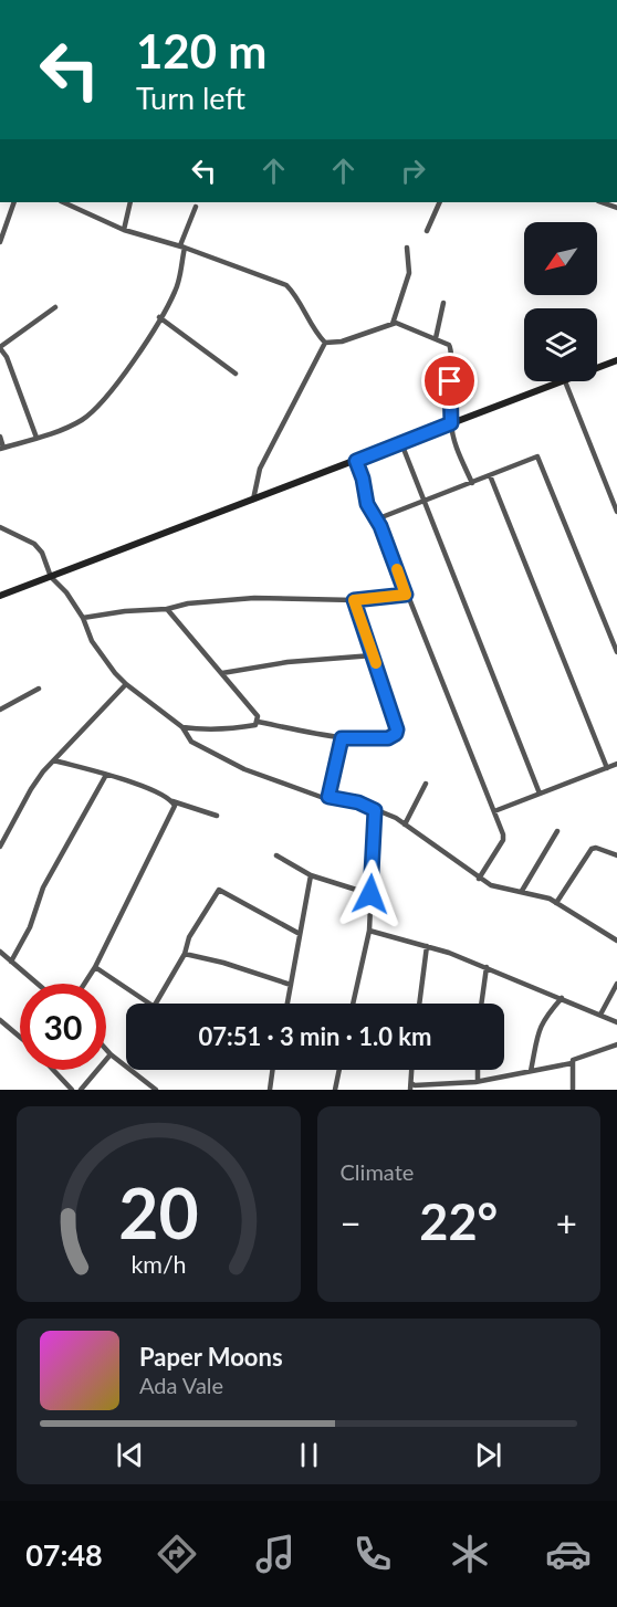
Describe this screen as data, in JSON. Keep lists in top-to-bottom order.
{
  "north": "bottom left",
  "page": {
    "turn": ["120 m", "Turn left"],
    "limit": "30",
    "trip": "07:51 · 3 min · 1.0 km",
    "tile": "Climate",
    "heat": ["−", "22°", "+"],
    "song": ["Paper Moons", "Ada Vale"],
    "tabs": "07:48",
    "gauge": ["20", "km/h"]
  }
}
